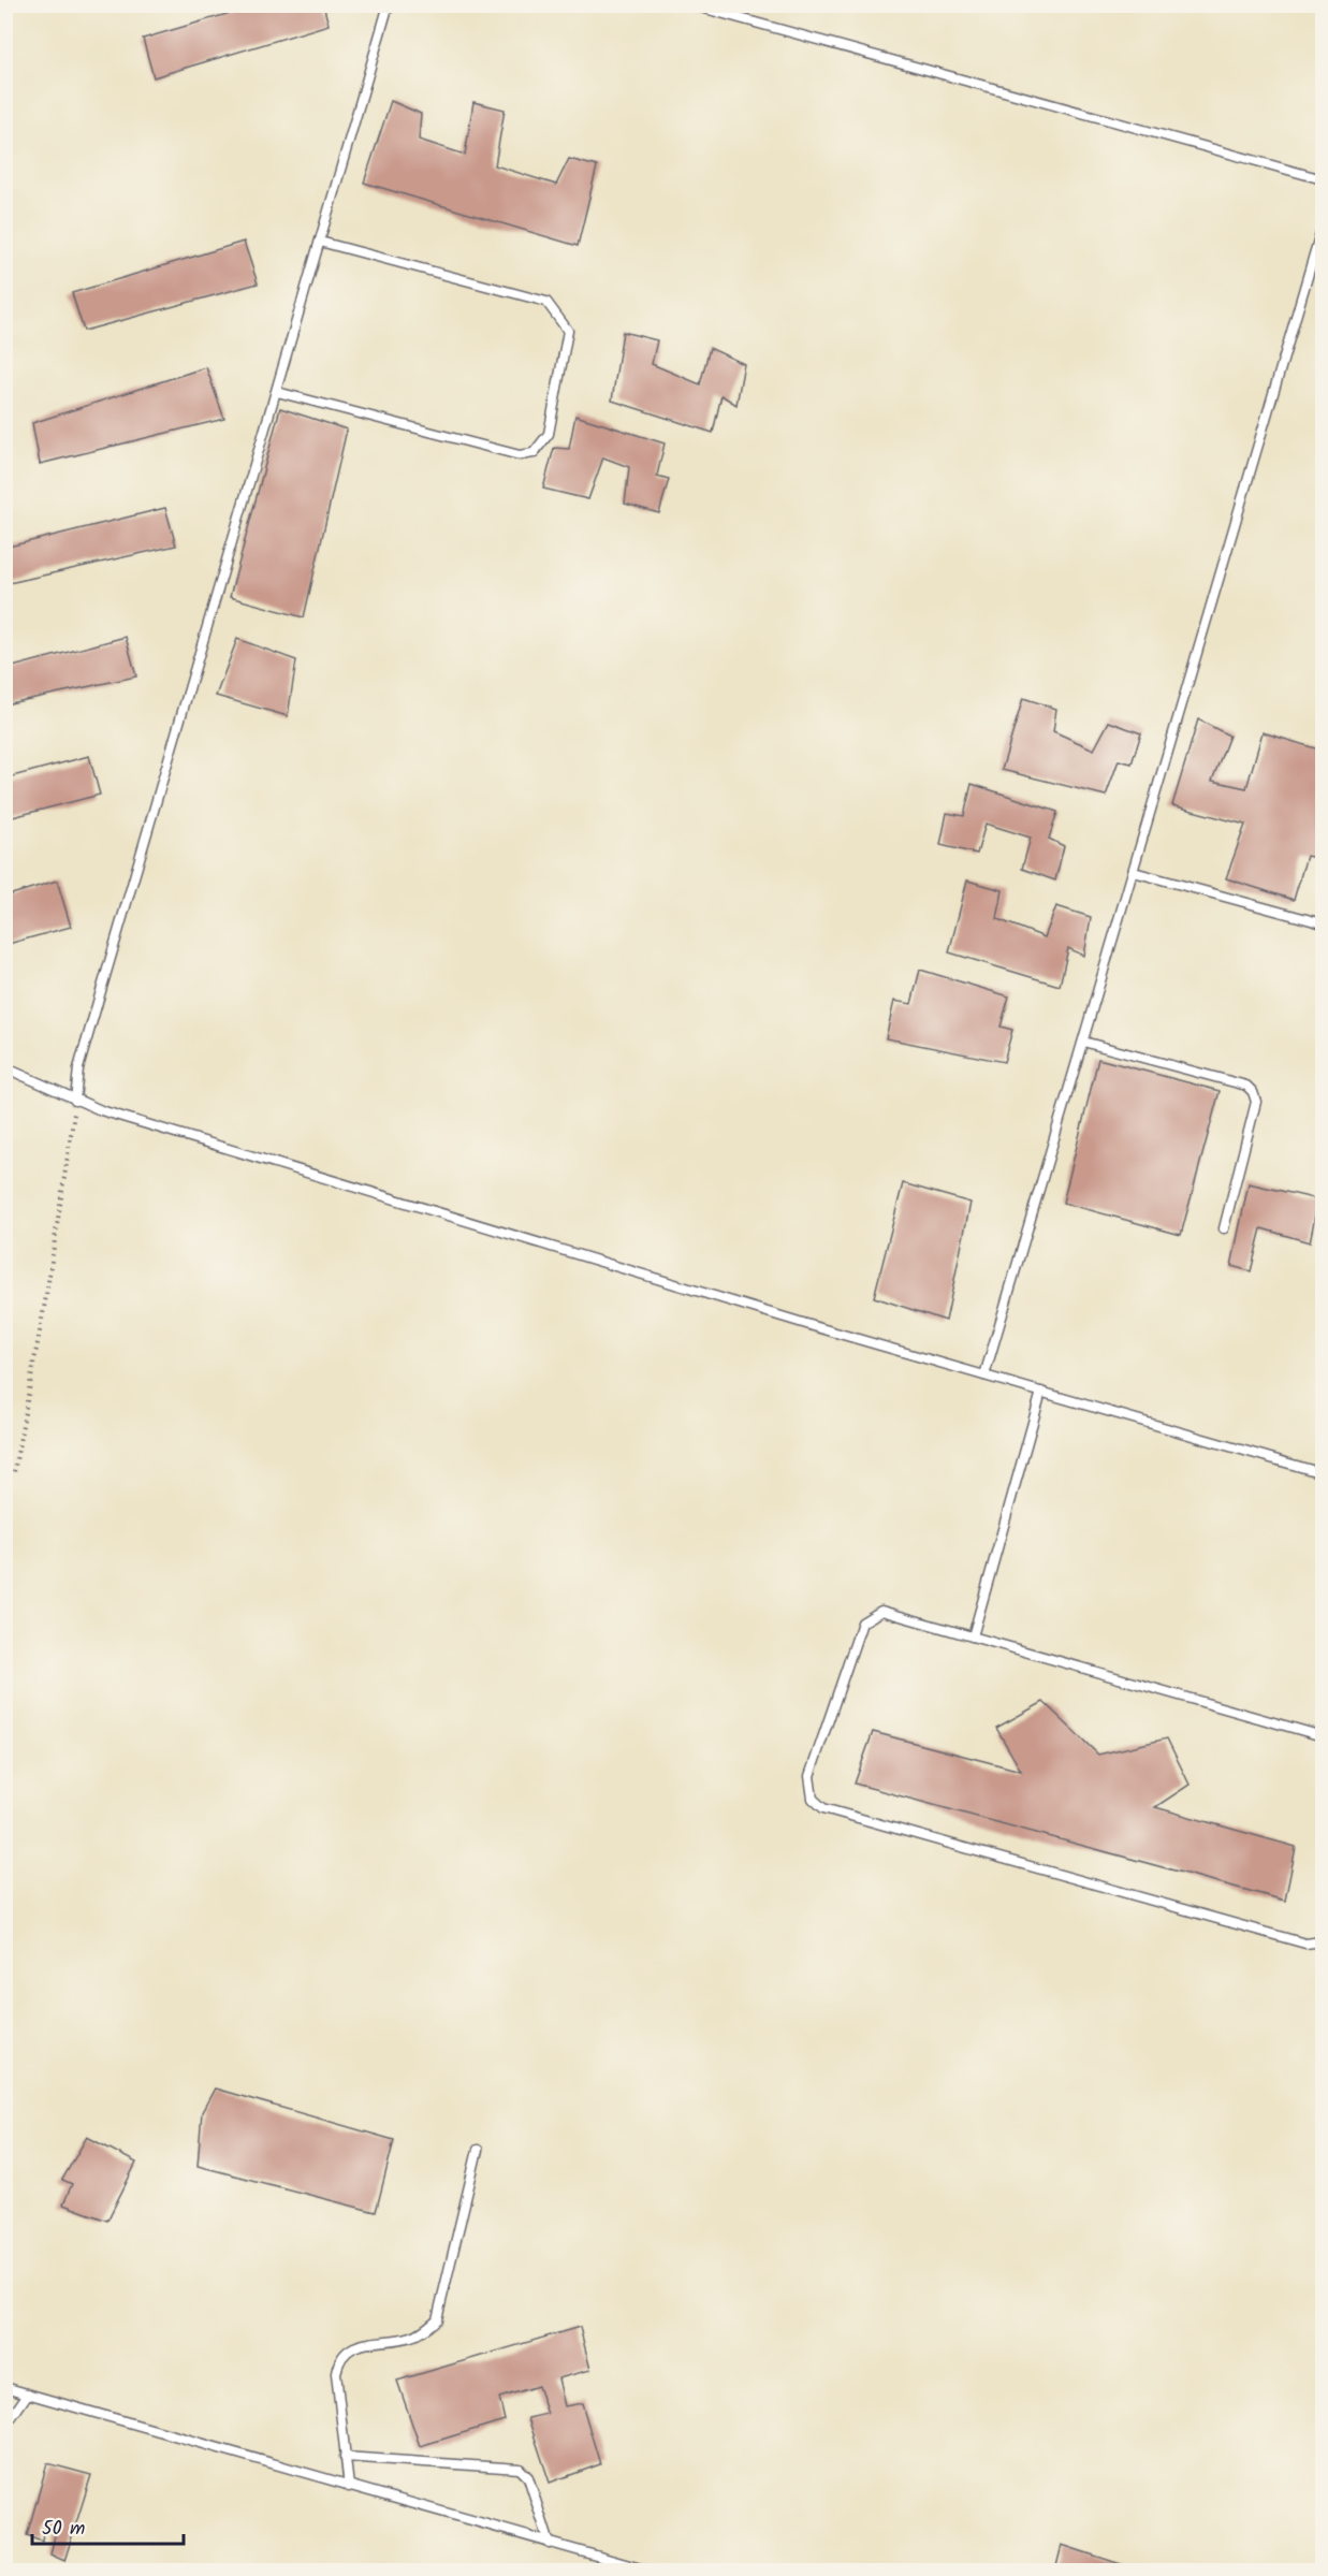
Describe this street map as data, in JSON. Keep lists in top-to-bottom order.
{
  "scale_bar": "50 m"
}
